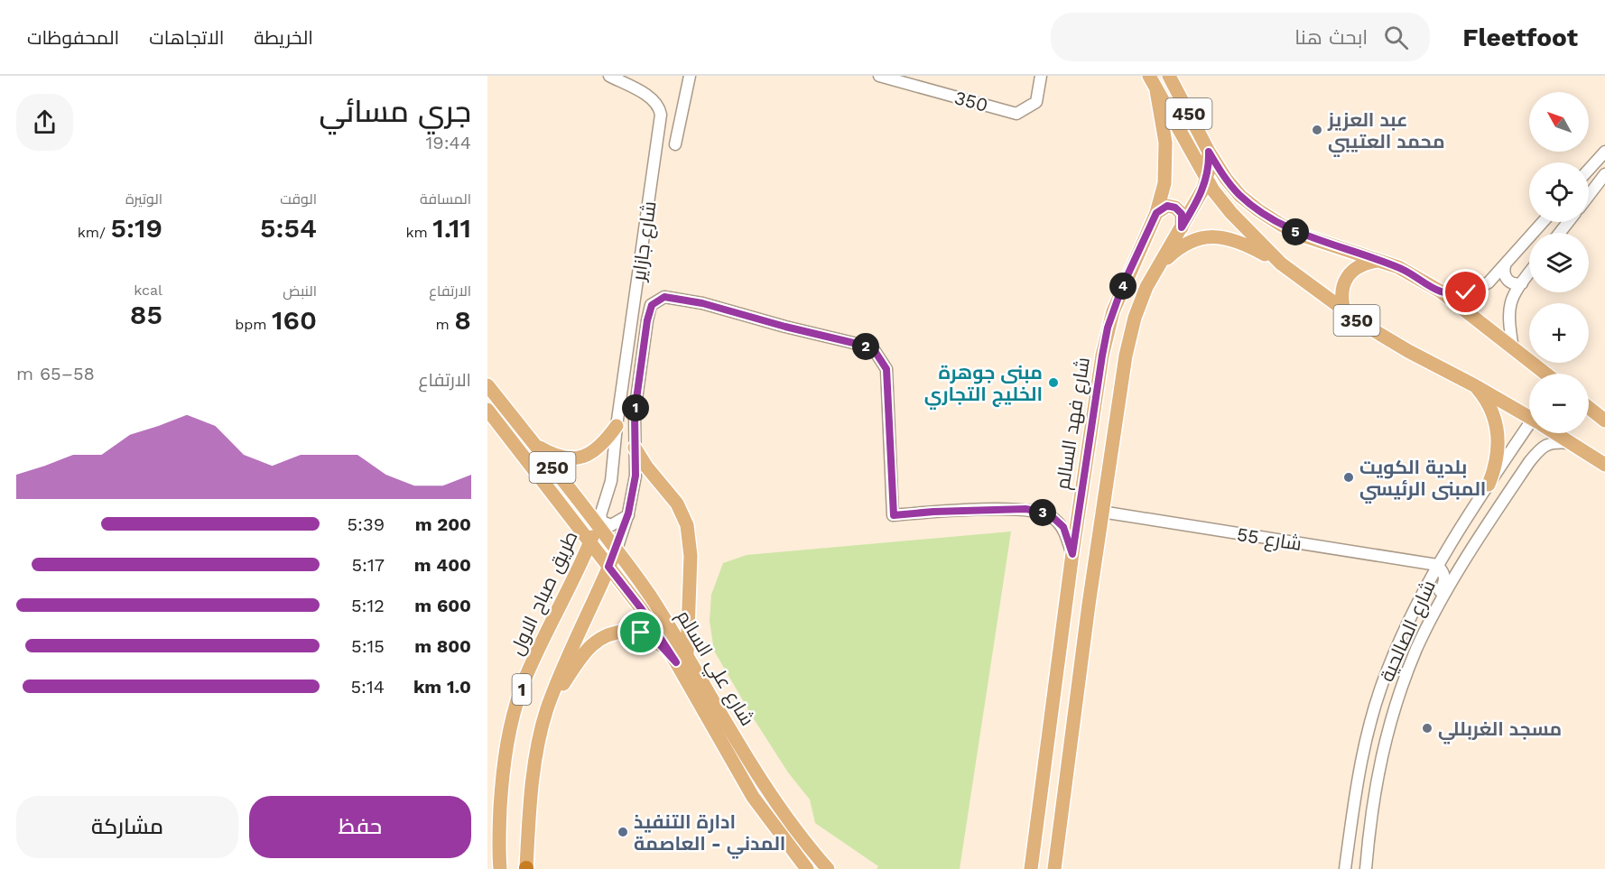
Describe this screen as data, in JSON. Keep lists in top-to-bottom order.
{
  "streets": {
    "main road": [
      "350",
      "450",
      "شارع فهد السالم",
      "250",
      "طريق صباح الاول",
      "شارع علي السالم",
      "1"
    ],
    "street": ["شارع جازاير", "شارع 55", "شارع الصالحية"]
  },
  "crossings": [
    ["350", "450"],
    ["350", "شارع فهد السالم"],
    ["350", "شارع الصالحية"],
    ["450", "شارع فهد السالم"],
    ["شارع جازاير", "طريق صباح الاول"],
    ["شارع جازاير", "شارع علي السالم"],
    ["شارع 55", "شارع الصالحية"],
    ["طريق صباح الاول", "شارع علي السالم"],
    ["شارع علي السالم", "1"]
  ],
  "places": [
    "عبد العزيز محمد العتيبي",
    "مبنى جوهرة الخليج التجاري",
    "بلدية الكويت المبنى الرئيسي",
    "مسجد الغربللي",
    "ادارة التنفيذ المدني - العاصمة"
  ],
  "north": "top left",
  "page": {
    "header": "Fleetfoot",
    "search": "ابحث هنا",
    "nav": ["الخريطة", "الاتجاهات", "المحفوظات"],
    "heading": ["جري مسائي", "19:44"],
    "map_buttons": ["+", "−"],
    "stats": [
      ["المسافة", "1.11 km"],
      ["الوقت", "5:54"],
      ["الوتيرة", "5:19 /km"],
      ["الارتفاع", "8 m"],
      ["النبض", "160 bpm"],
      ["kcal", "85"]
    ],
    "pins": [
      "5",
      "4",
      "2",
      "1",
      "3"
    ],
    "chart": ["الارتفاع", "58–65 m"],
    "list": [
      {
        "name": "200 m",
        "note": "5:39"
      },
      {
        "name": "400 m",
        "note": "5:17"
      },
      {
        "name": "600 m",
        "note": "5:12"
      },
      {
        "name": "800 m",
        "note": "5:15"
      },
      {
        "name": "1.0 km",
        "note": "5:14"
      }
    ],
    "buttons": ["حفظ", "مشاركة"]
  }
}
